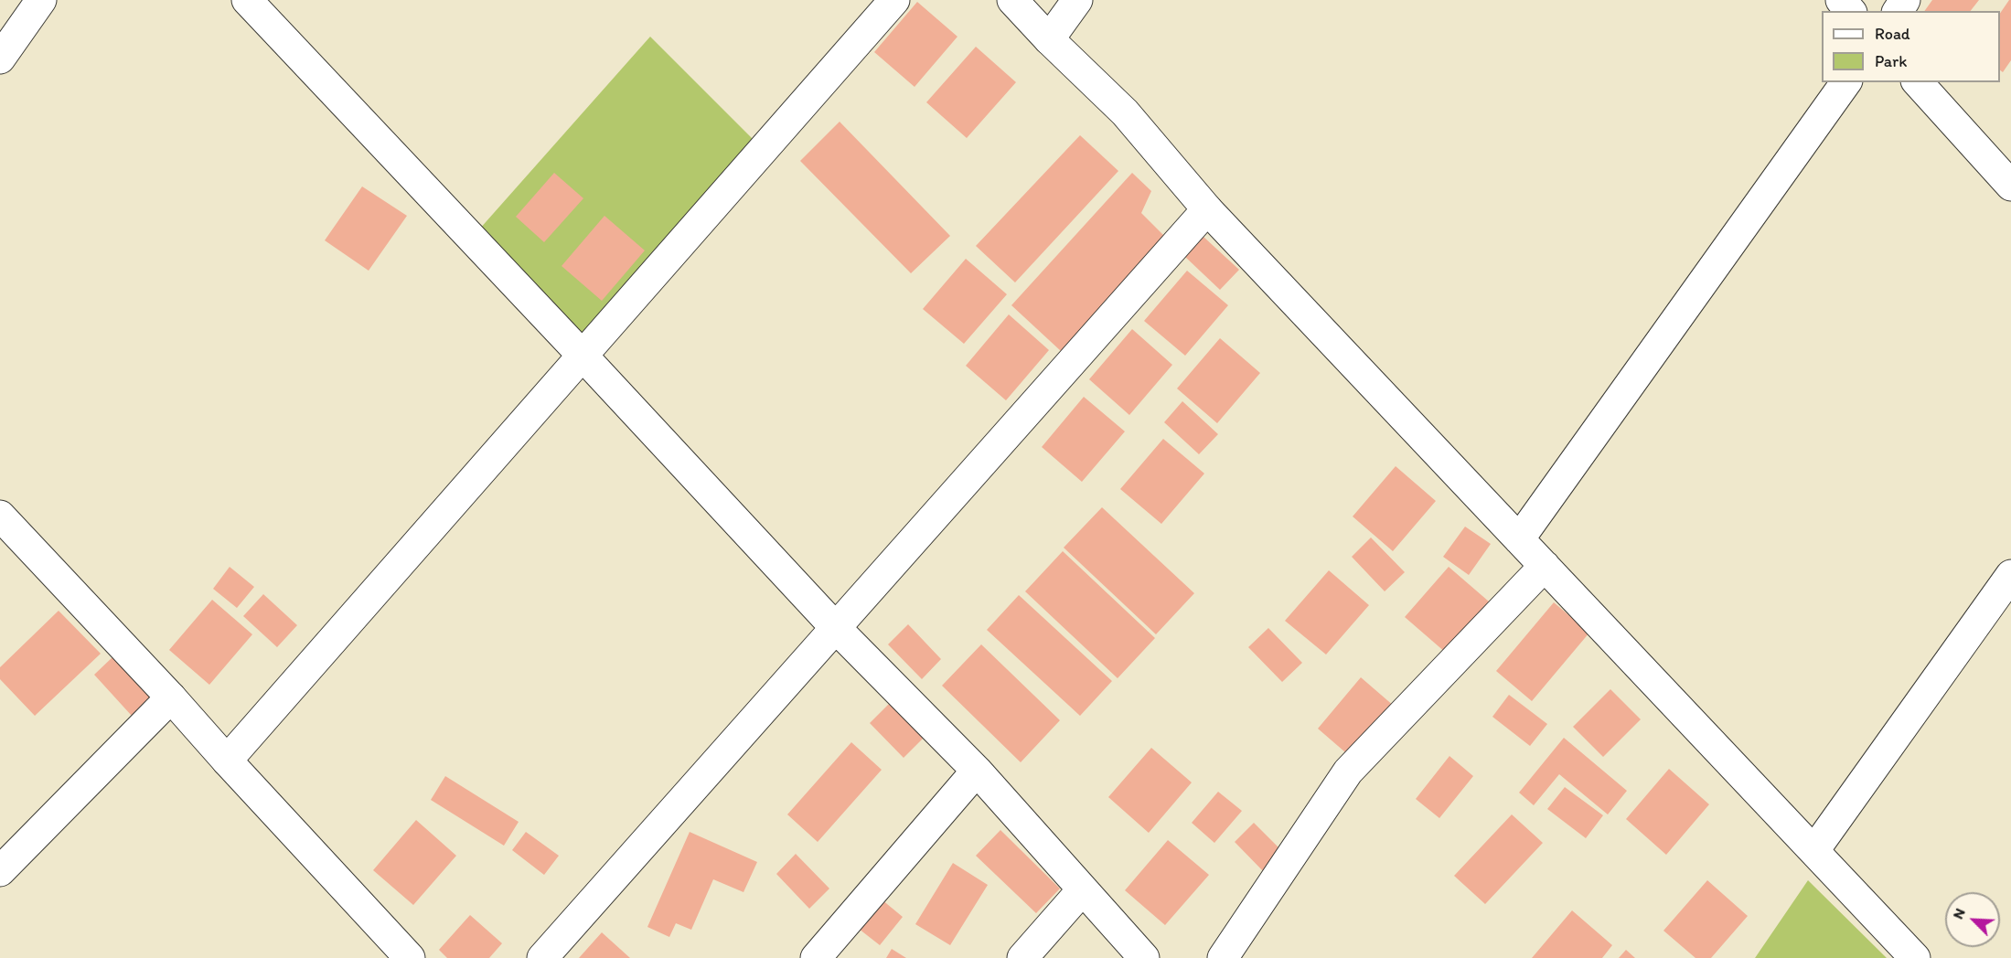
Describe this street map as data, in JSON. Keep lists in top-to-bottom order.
{
  "legend": ["Road", "Park"],
  "north": "top left"
}
